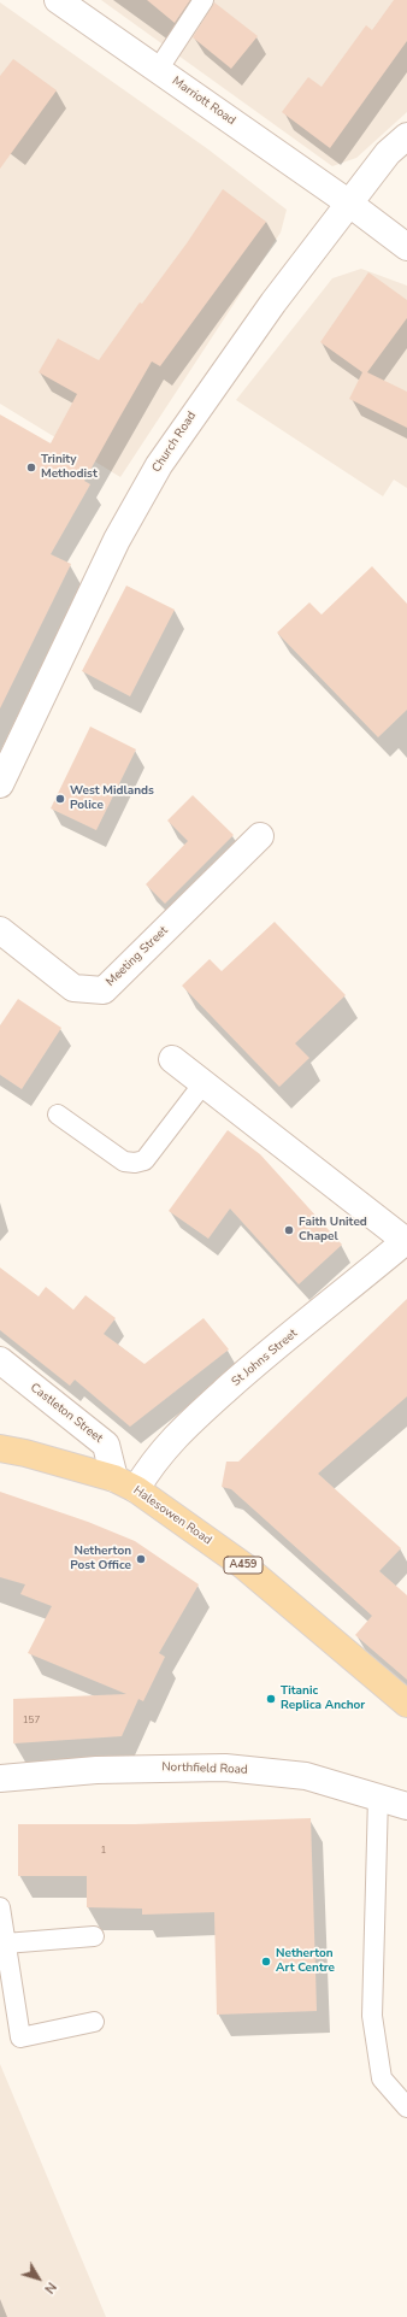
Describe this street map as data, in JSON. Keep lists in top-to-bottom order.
{
  "streets": {
    "main road": ["Halesowen Road", "A459"],
    "street": [
      "Marriott Road",
      "Church Road",
      "Meeting Street",
      "St Johns Street",
      "Castleton Street",
      "Northfield Road"
    ]
  },
  "crossings": [
    ["Marriott Road", "Church Road"],
    ["St Johns Street", "Castleton Street"],
    ["St Johns Street", "Halesowen Road"],
    ["Castleton Street", "Halesowen Road"]
  ],
  "places": [
    "Trinity Methodist",
    "West Midlands Police",
    "Faith United Chapel",
    "Netherton Post Office",
    "Titanic Replica Anchor",
    "Netherton Art Centre"
  ],
  "house_numbers": ["157", "1"],
  "north": "bottom right"
}
